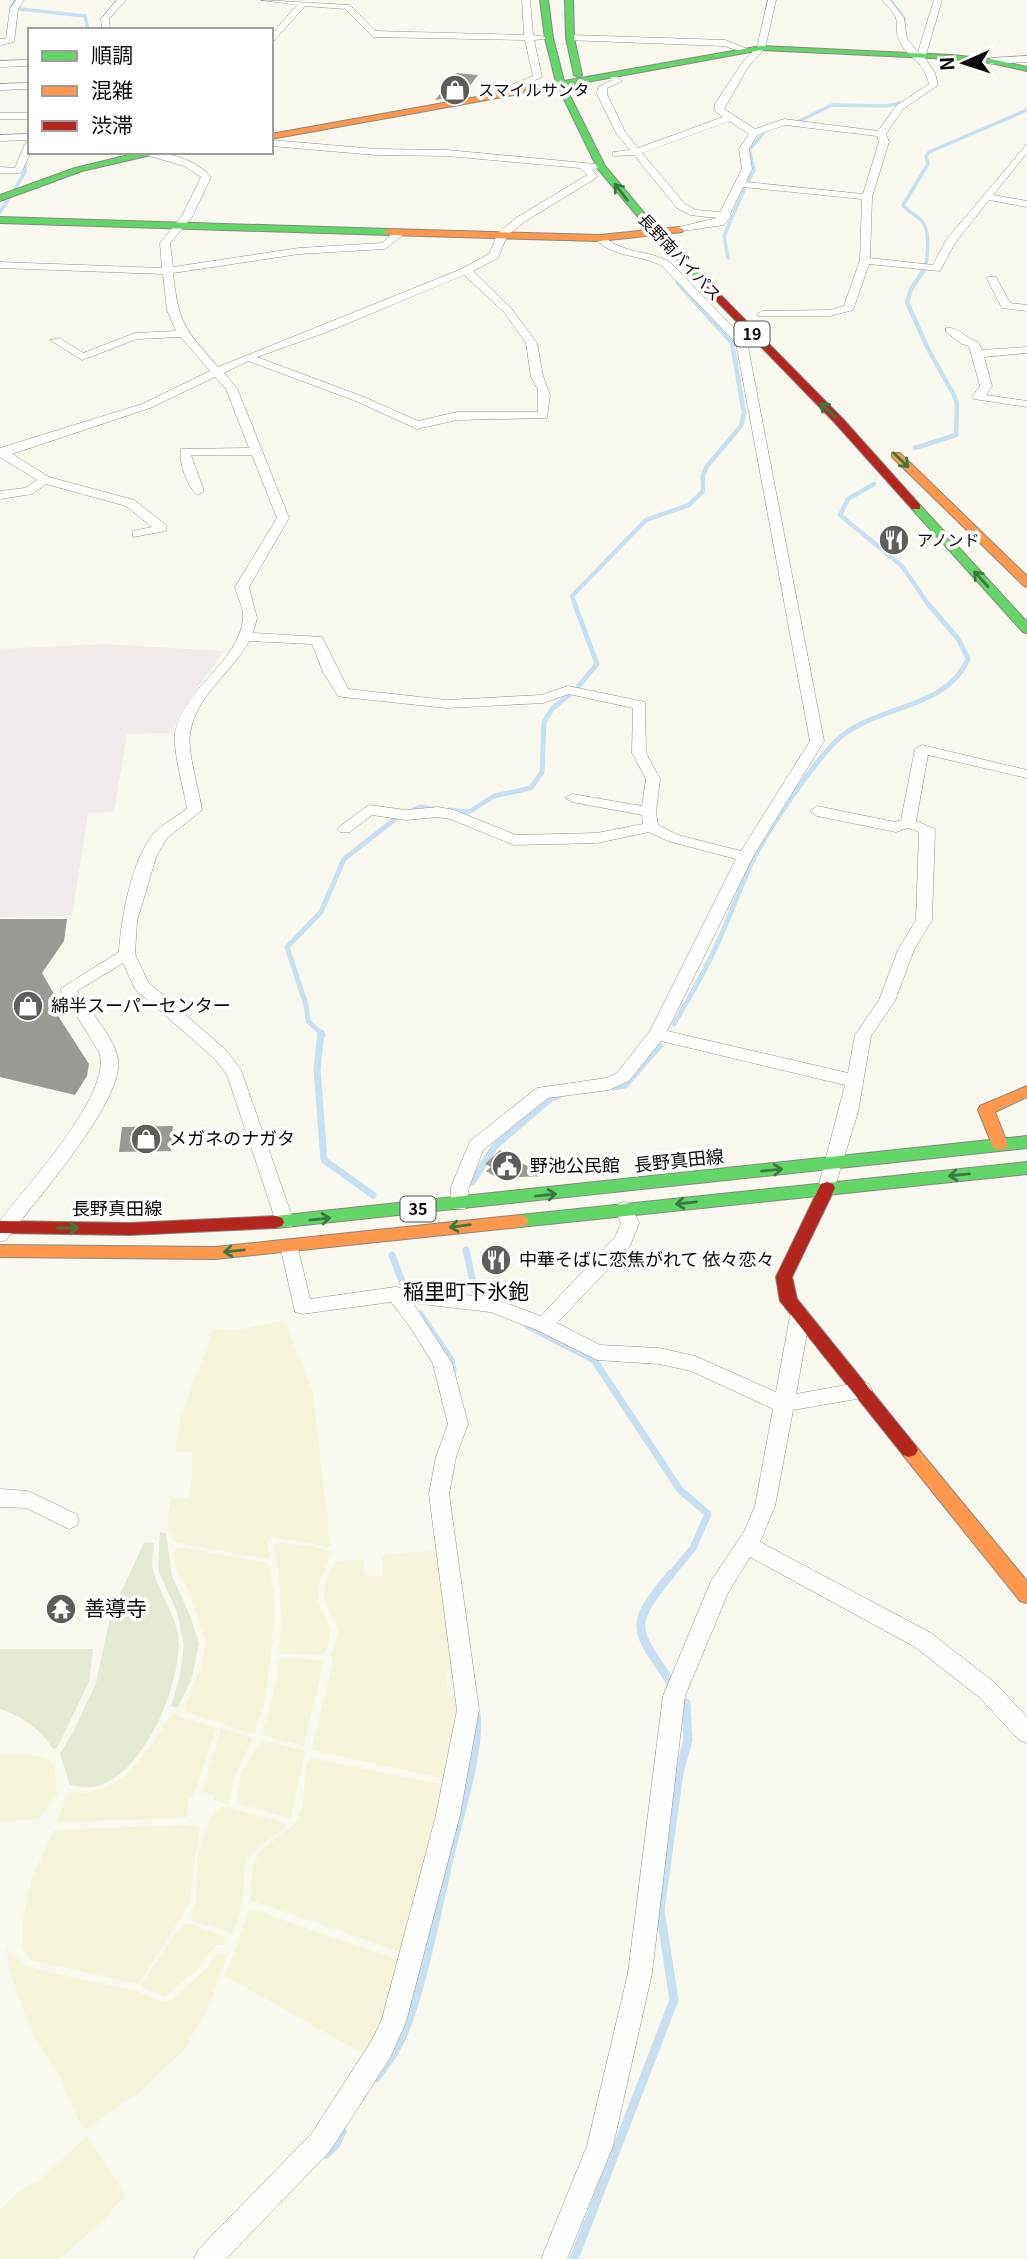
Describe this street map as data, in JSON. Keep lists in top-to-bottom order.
{
  "streets": {
    "main road": [
      "長野南バイパス",
      "19",
      "長野真田線",
      "35"
    ]
  },
  "districts": ["稲里町下氷鉋"],
  "places": {
    "shop": ["スマイルサンタ", "綿半スーパーセンター", "メガネのナガタ"],
    "restaurant": ["アノンド", "中華そばに恋焦がれて 依々恋々"],
    "public building": ["野池公民館"],
    "temple": ["善導寺"]
  },
  "legend": ["順調", "混雑", "渋滞"],
  "north": "left"
}
